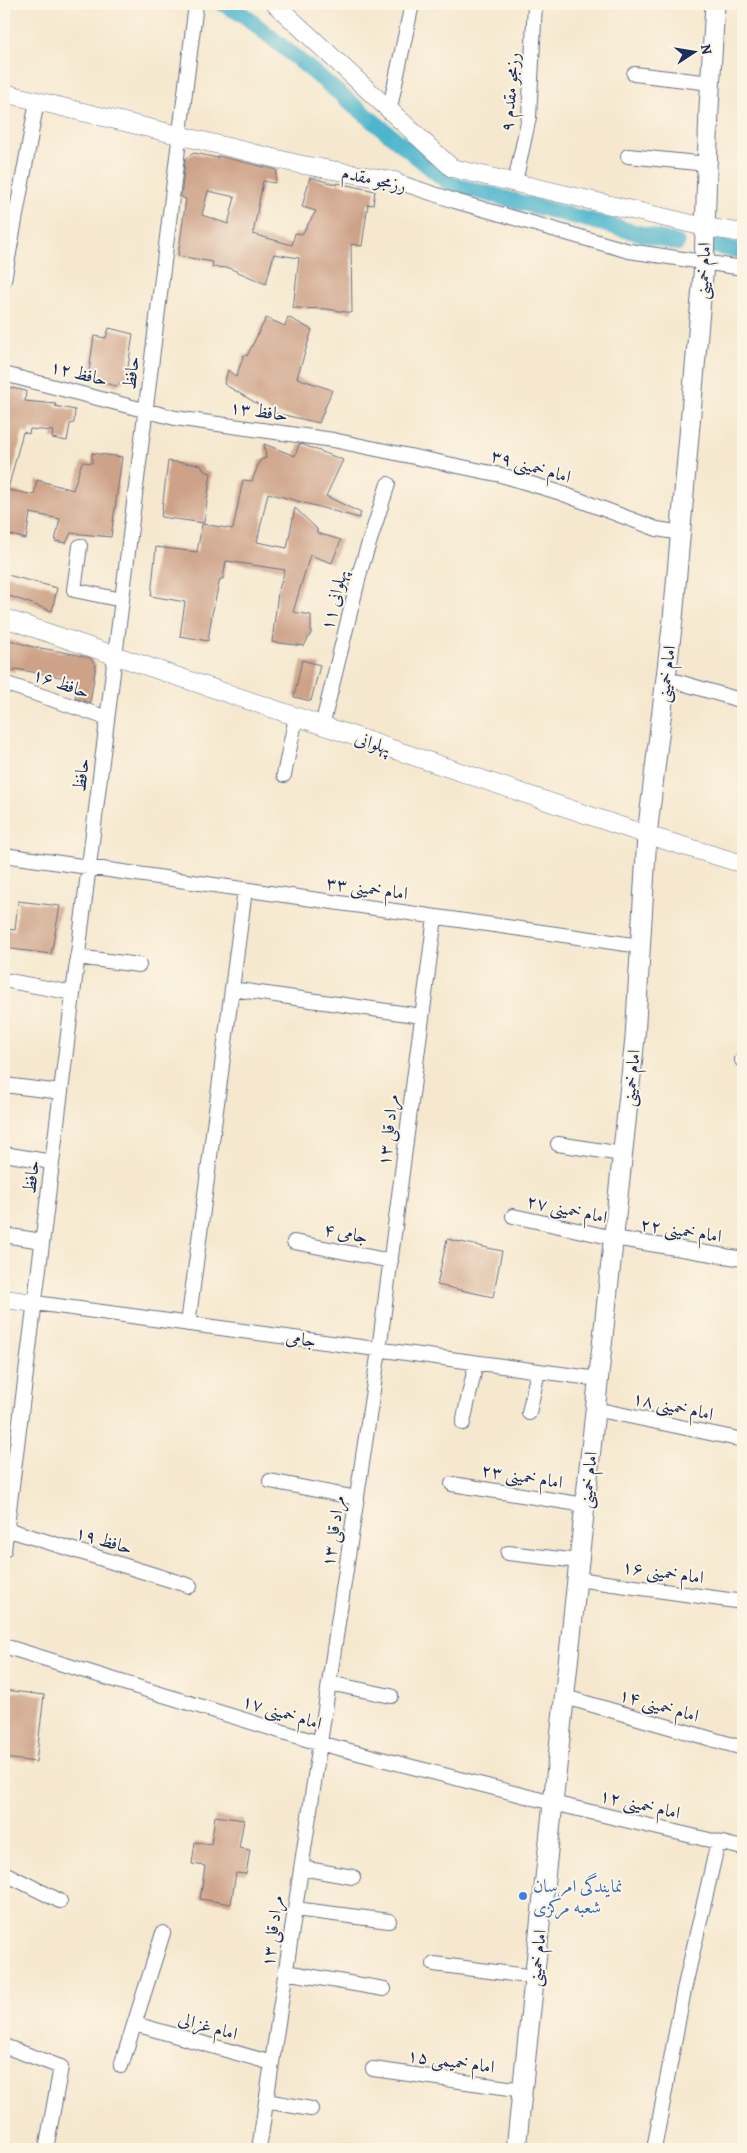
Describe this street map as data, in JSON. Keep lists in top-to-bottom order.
{
  "streets": {
    "main road": ["امام خمینی"],
    "street": [
      "رزمجو مقدم ۹",
      "رزمجو مقدم",
      "حافظ ۱۲",
      "حافظ",
      "حافظ ۱۳",
      "امام خمینی ۳۹",
      "پهلوانی ۱۱",
      "حافظ ۱۶",
      "پهلوانی",
      "امام خمینی ۳۳",
      "مراد قلی ۱۳",
      "امام خمینی ۲۷",
      "امام خمینی ۲۲",
      "جامی ۴",
      "جامی",
      "امام خمینی ۱۸",
      "امام خمینی ۲۳",
      "حافظ ۱۹",
      "امام خمینی ۱۶",
      "امام خمینی ۱۴",
      "امام خمینی ۱۷",
      "امام خمینی ۱۲",
      "امام غزالی",
      "امام خمیمی ۱۵"
    ]
  },
  "crossings": [
    ["رزمجو مقدم", "امام خمینی"],
    ["رزمجو مقدم", "حافظ"],
    ["امام خمینی", "امام خمینی ۳۹"],
    ["امام خمینی", "پهلوانی"],
    ["امام خمینی", "امام خمینی ۳۳"],
    ["امام خمینی", "امام خمینی ۲۷"],
    ["امام خمینی", "امام خمینی ۲۲"],
    ["امام خمینی", "جامی"],
    ["امام خمینی", "امام خمینی ۱۸"],
    ["امام خمینی", "امام خمینی ۲۳"],
    ["امام خمینی", "امام خمینی ۱۶"],
    ["امام خمینی", "امام خمینی ۱۴"],
    ["امام خمینی", "امام خمینی ۱۷"],
    ["امام خمینی", "امام خمینی ۱۲"],
    ["امام خمینی", "امام خمیمی ۱۵"],
    ["حافظ ۱۲", "حافظ"],
    ["حافظ ۱۲", "حافظ ۱۳"],
    ["حافظ", "حافظ ۱۳"],
    ["حافظ", "حافظ ۱۶"],
    ["حافظ", "پهلوانی"],
    ["حافظ", "امام خمینی ۳۳"],
    ["حافظ", "جامی"],
    ["حافظ", "حافظ ۱۹"],
    ["حافظ ۱۳", "امام خمینی ۳۹"],
    ["پهلوانی ۱۱", "پهلوانی"],
    ["امام خمینی ۳۳", "مراد قلی ۱۳"],
    ["مراد قلی ۱۳", "جامی ۴"],
    ["مراد قلی ۱۳", "جامی"],
    ["مراد قلی ۱۳", "امام خمینی ۱۷"],
    ["مراد قلی ۱۳", "امام غزالی"],
    ["امام خمینی ۲۷", "امام خمینی ۲۲"],
    ["امام خمینی ۱۷", "امام خمینی ۱۲"]
  ],
  "places": ["نمایندگی امرسان شعبه مرکزی"],
  "north": "right"
}
